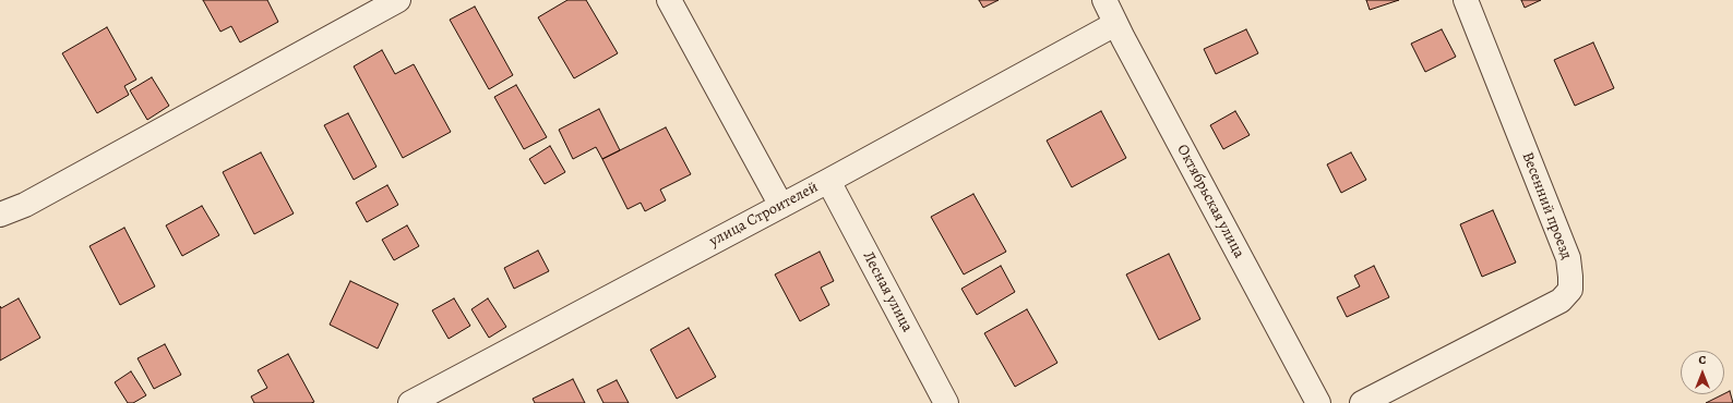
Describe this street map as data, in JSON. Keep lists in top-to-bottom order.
{
  "streets": {
    "street": [
      "Октябрьская улица",
      "Весенний проезд",
      "улица Строителей",
      "Лесная улица"
    ]
  },
  "crossings": [
    ["Октябрьская улица", "улица Строителей"],
    ["улица Строителей", "Лесная улица"]
  ],
  "north": "top"
}
